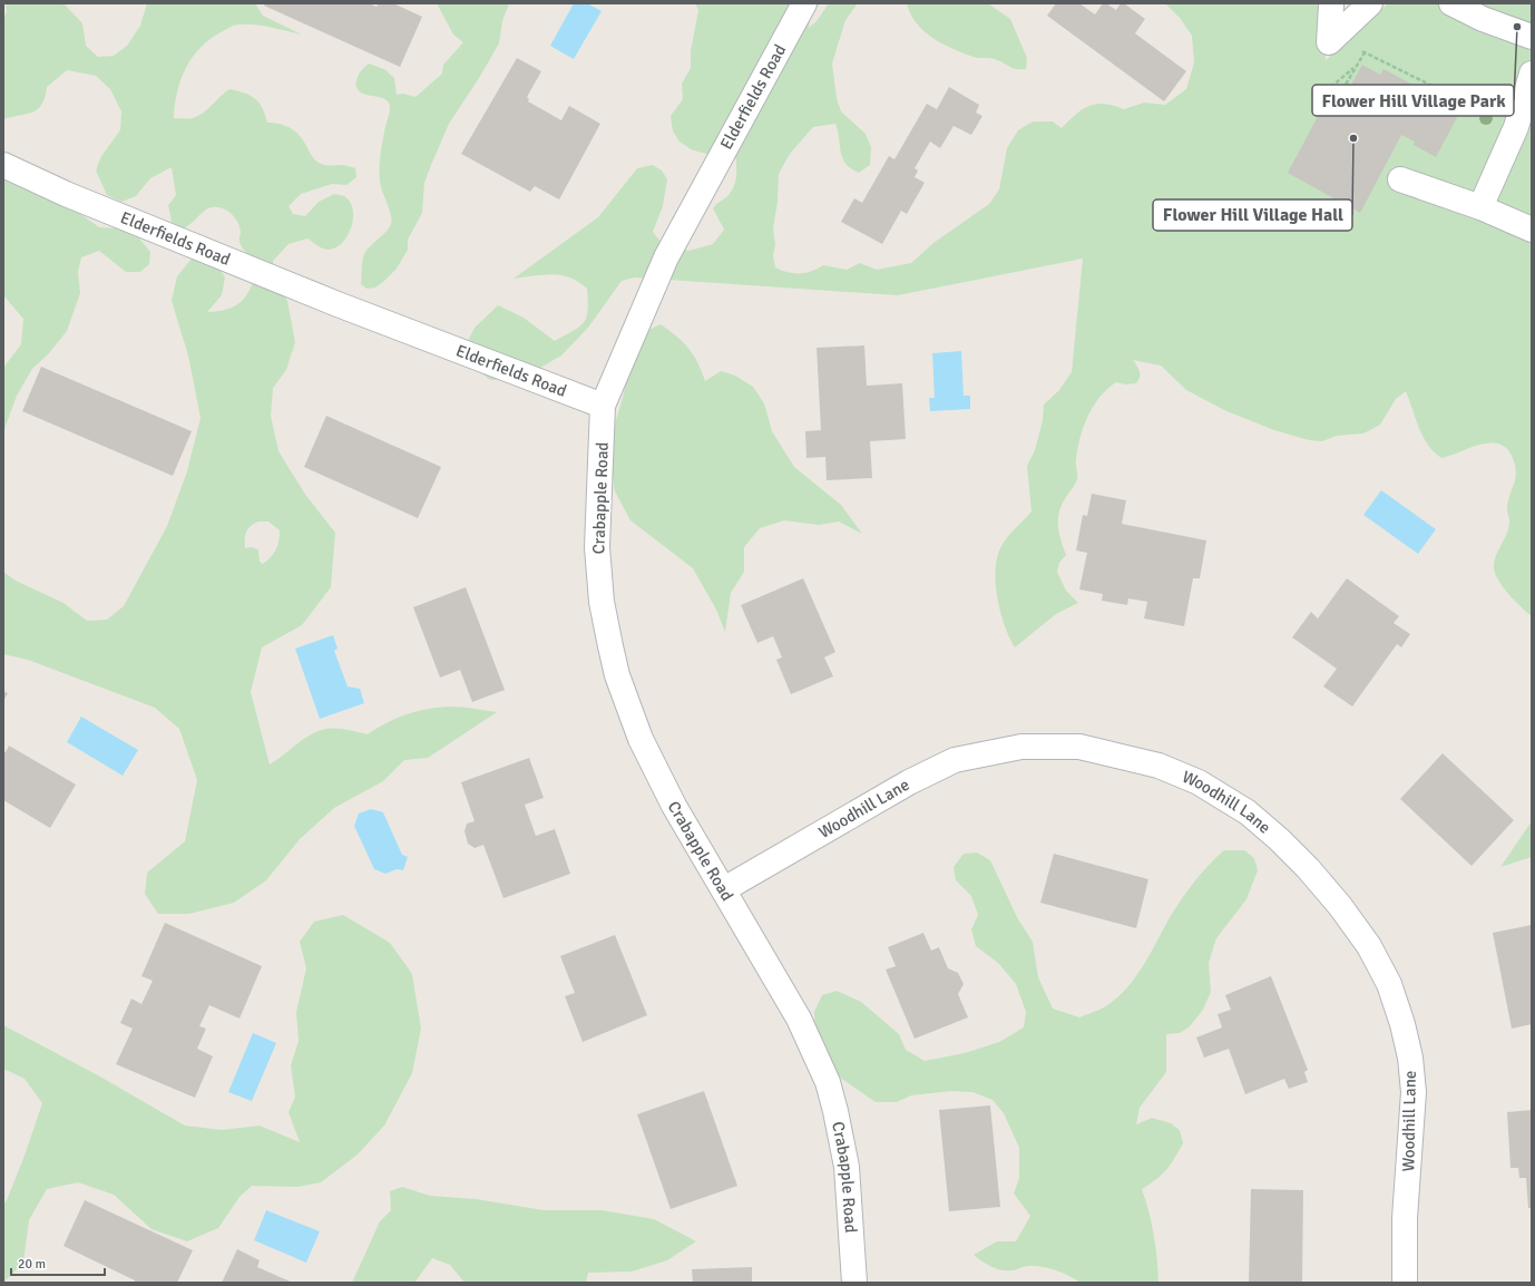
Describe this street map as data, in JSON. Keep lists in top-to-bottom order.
{
  "streets": {
    "street": ["Elderfields Road", "Crabapple Road", "Woodhill Lane"]
  },
  "crossings": [
    ["Elderfields Road", "Crabapple Road"],
    ["Crabapple Road", "Woodhill Lane"]
  ],
  "places": ["Flower Hill Village Park", "Flower Hill Village Hall"],
  "scale_bar": "20 m"
}
